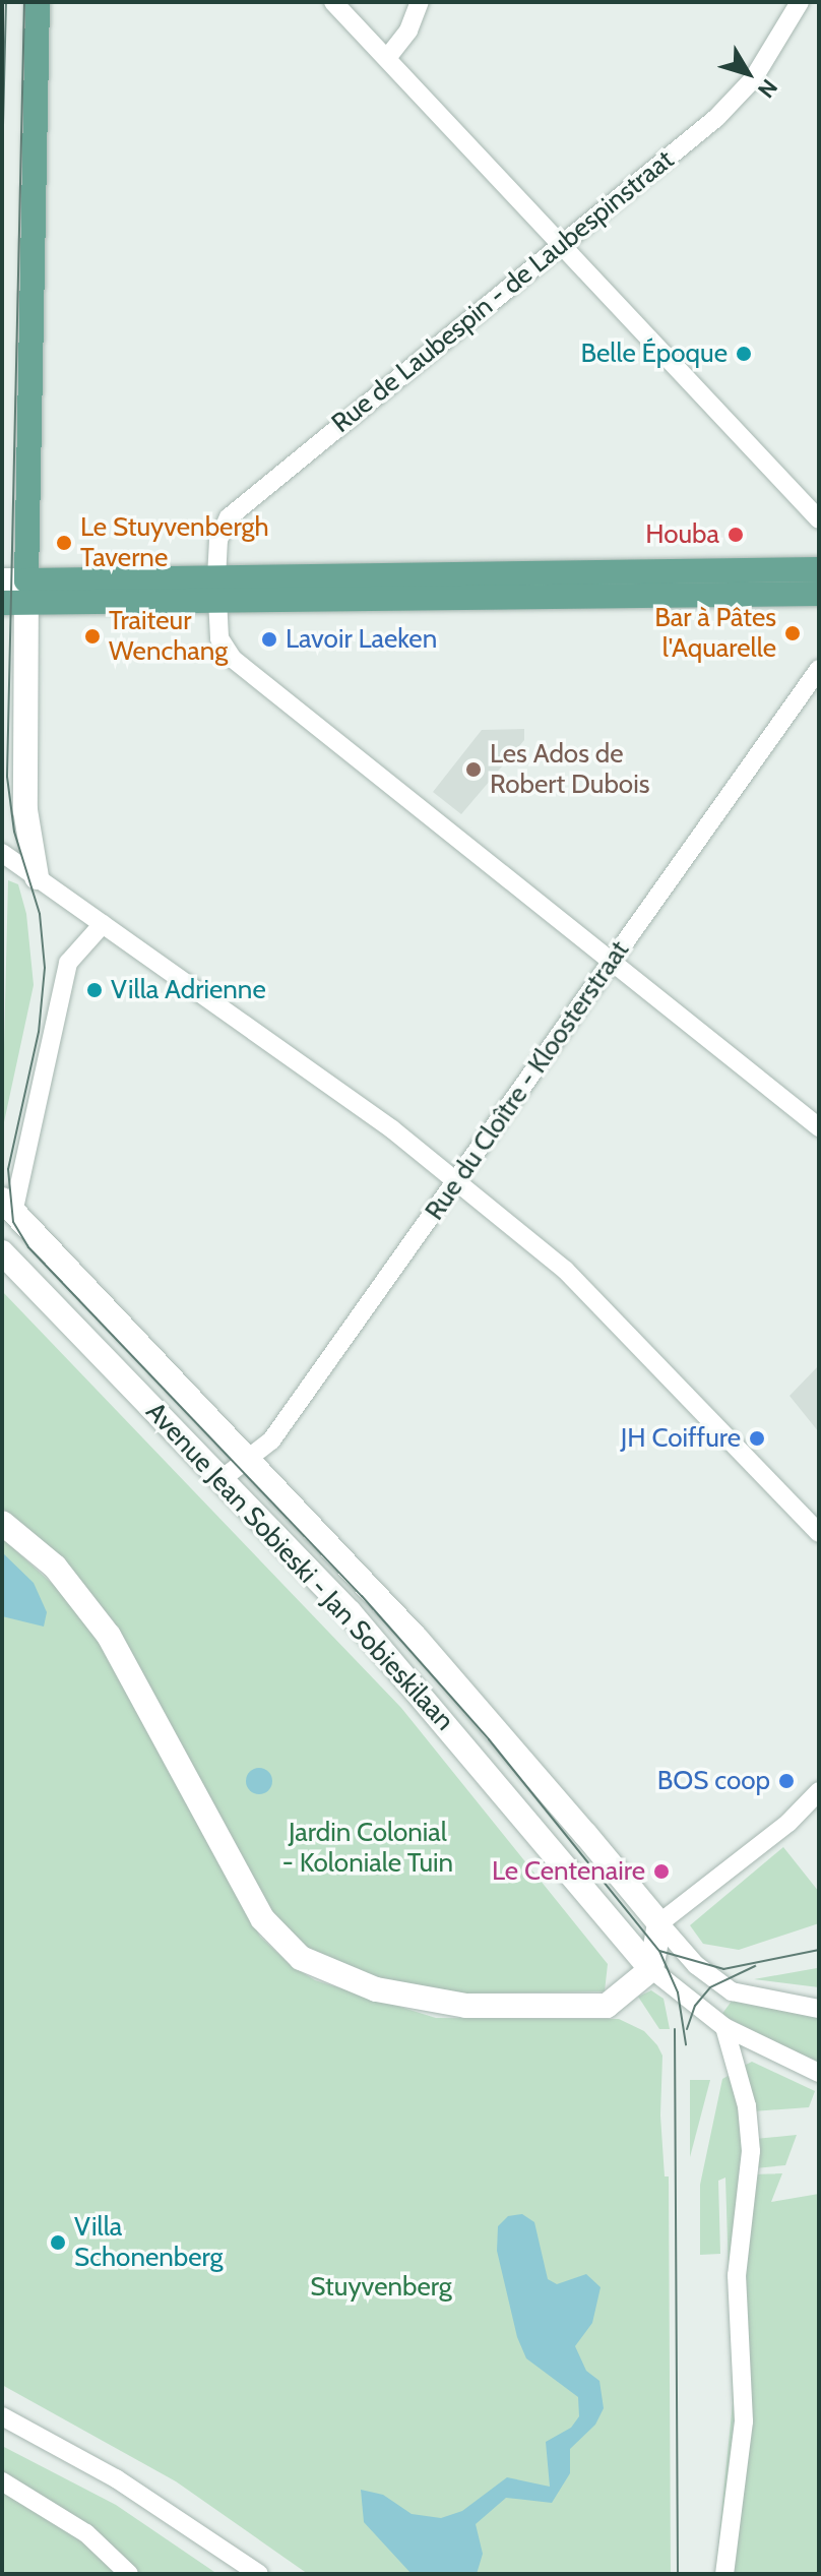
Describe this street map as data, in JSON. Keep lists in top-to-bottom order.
{
  "streets": {
    "street": ["Rue de Laubespin - de Laubespinstraat", "Rue du Cloître - Kloosterstraat", "Avenue Jean Sobieski - Jan Sobieskilaan"]
  },
  "crossings": [
    ["Rue de Laubespin - de Laubespinstraat", "Rue du Cloître - Kloosterstraat"],
    ["Rue du Cloître - Kloosterstraat", "Avenue Jean Sobieski - Jan Sobieskilaan"]
  ],
  "parks": ["Jardin Colonial - Koloniale Tuin", "Stuyvenberg"],
  "places": [
    "Belle Époque",
    "Houba",
    "Le Stuyvenbergh Taverne",
    "Bar à Pâtes l'Aquarelle",
    "Traiteur Wenchang",
    "Lavoir Laeken",
    "Les Ados de Robert Dubois",
    "Villa Adrienne",
    "JH Coiffure",
    "BOS coop",
    "Le Centenaire",
    "Villa Schonenberg"
  ],
  "north": "bottom right"
}
